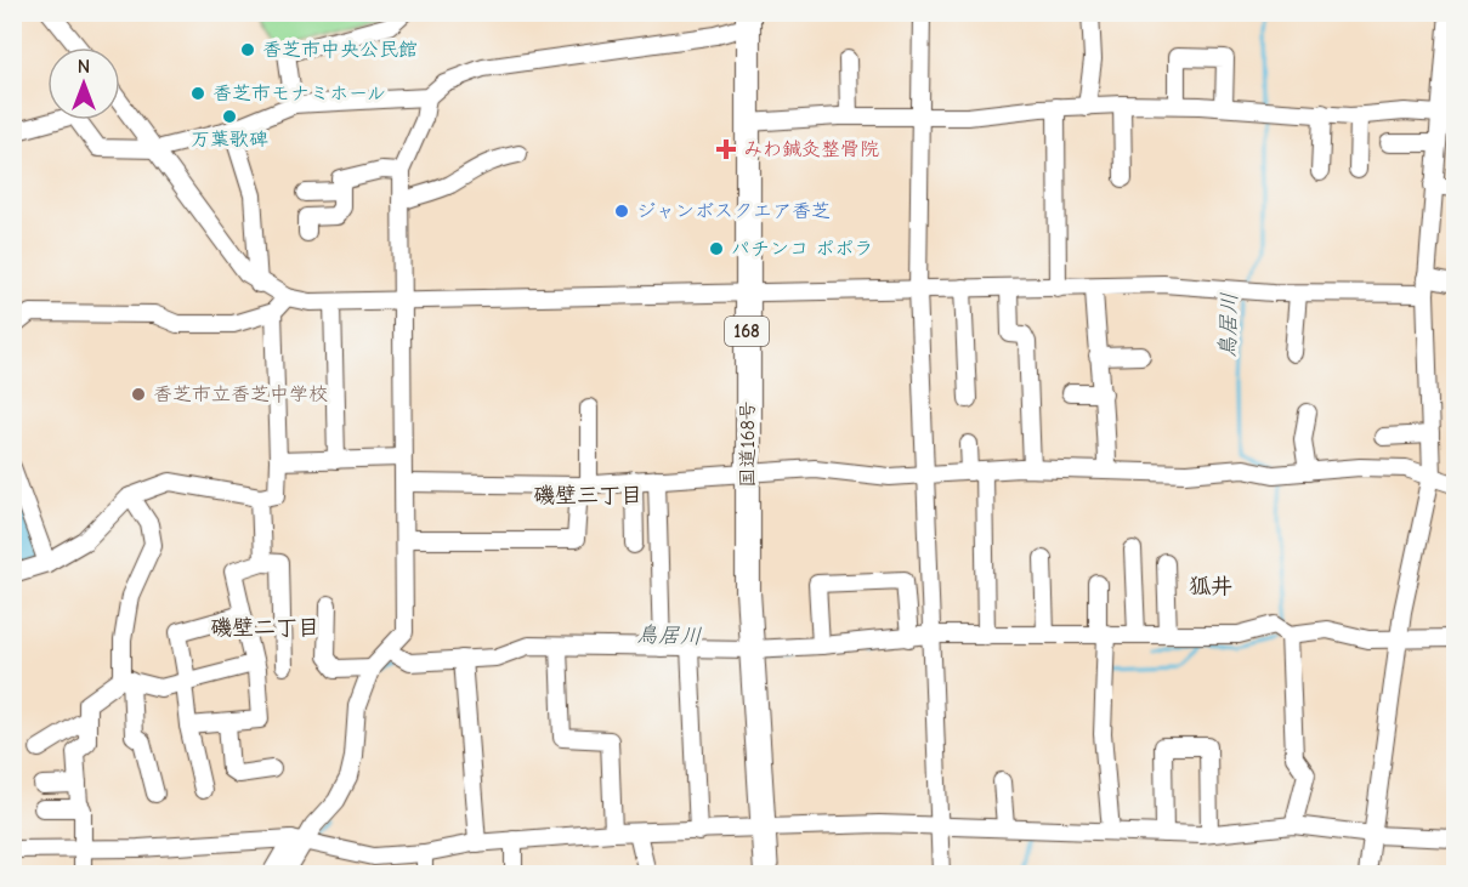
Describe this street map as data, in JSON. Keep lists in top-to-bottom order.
{
  "streets": {
    "highway": ["168", "国道168号"]
  },
  "districts": ["磯壁三丁目", "狐井", "磯壁二丁目"],
  "water": ["鳥居川"],
  "places": {
    "other": [
      "香芝市中央公民館",
      "香芝市モナミホール",
      "万葉歌碑",
      "ジャンボスクエア香芝",
      "パチンコ ポポラ",
      "香芝市立香芝中学校"
    ],
    "health": ["みわ鍼灸整骨院"]
  },
  "north": "top"
}
